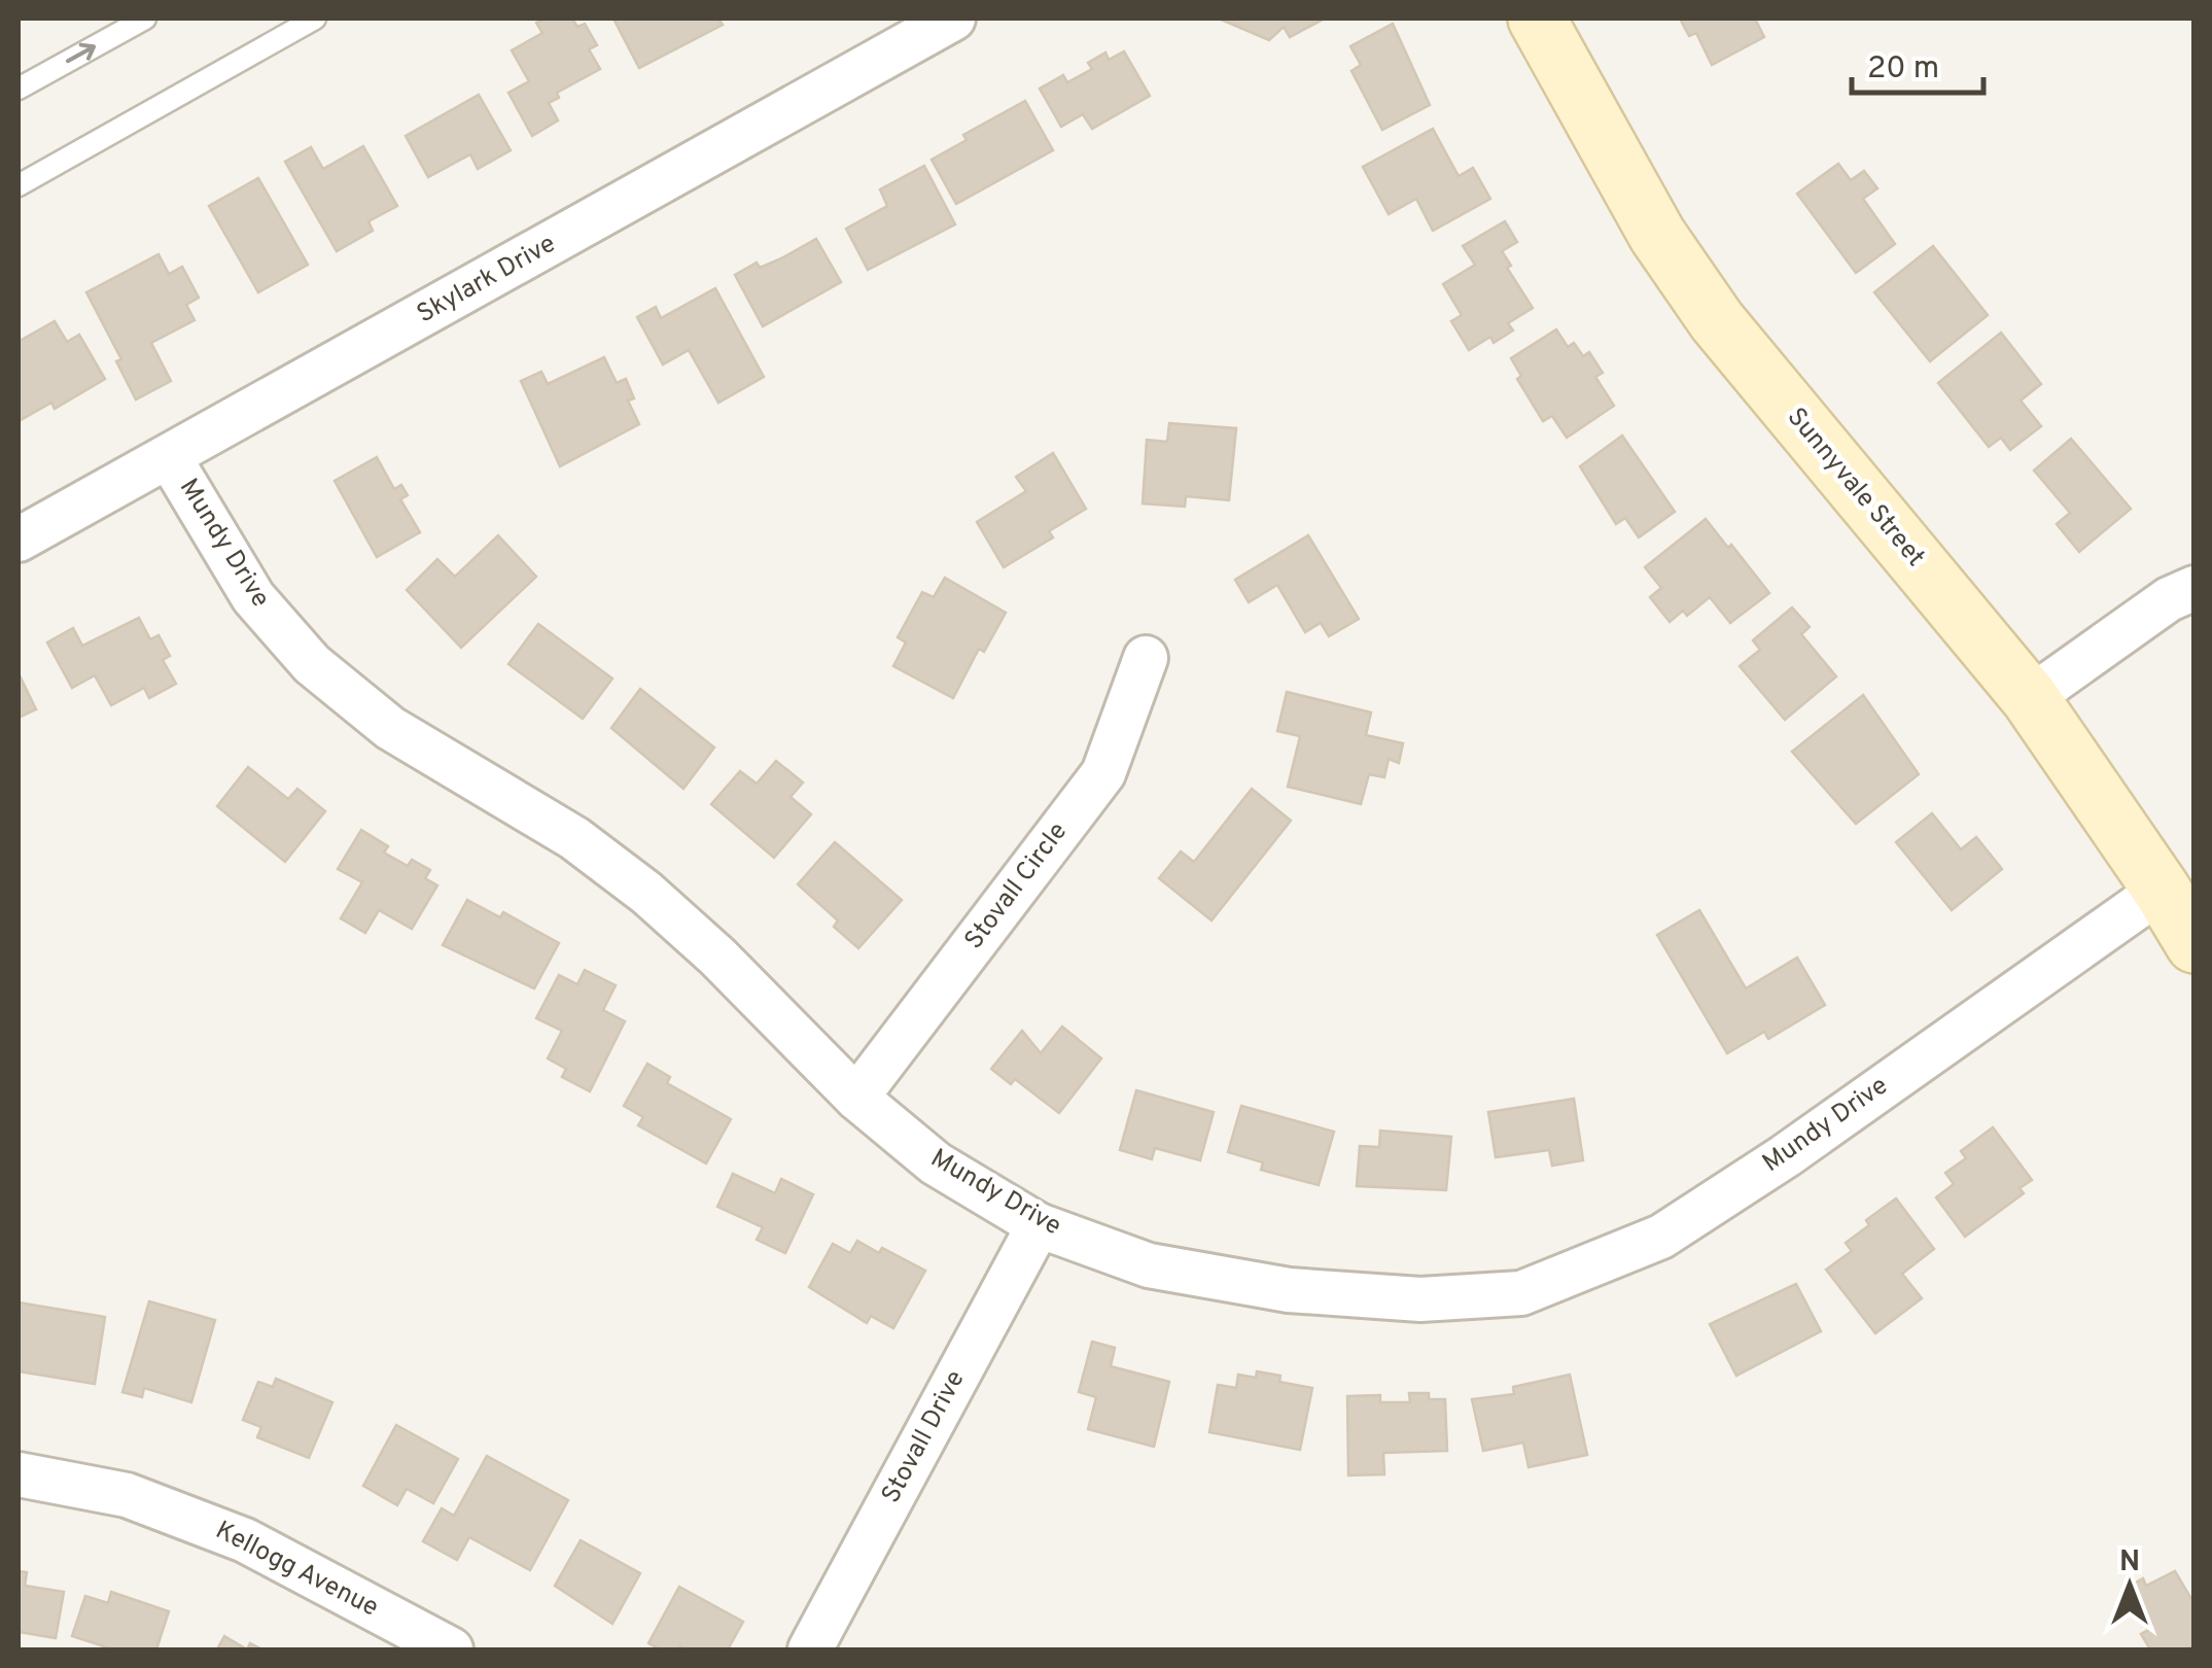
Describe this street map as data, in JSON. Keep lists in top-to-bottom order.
{
  "streets": {
    "street": [
      "Skylark Drive",
      "Sunnyvale Street",
      "Mundy Drive",
      "Stovall Circle",
      "Stovall Drive",
      "Kellogg Avenue"
    ]
  },
  "crossings": [
    ["Skylark Drive", "Mundy Drive"],
    ["Sunnyvale Street", "Mundy Drive"],
    ["Mundy Drive", "Stovall Circle"],
    ["Mundy Drive", "Stovall Drive"]
  ],
  "scale_bar": "20 m",
  "north": "top"
}
